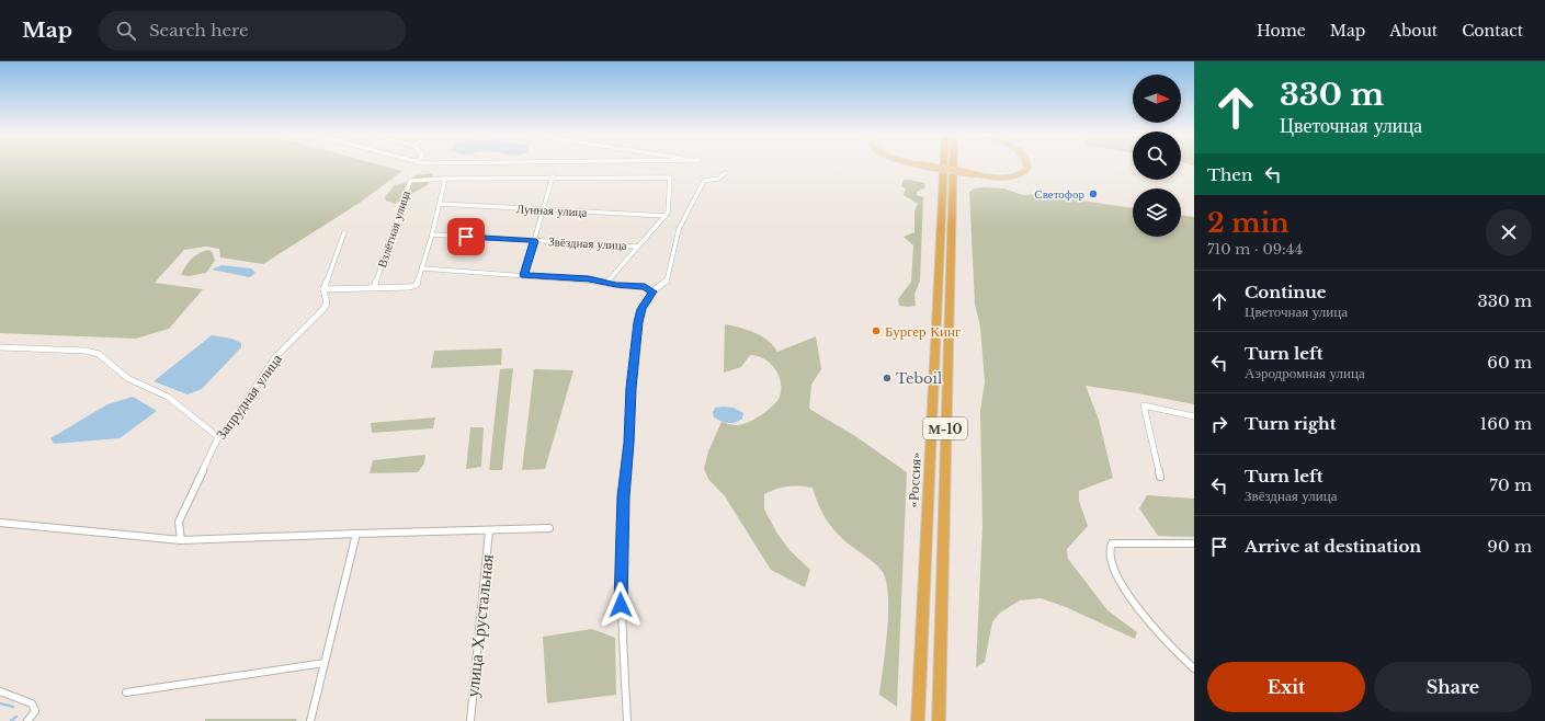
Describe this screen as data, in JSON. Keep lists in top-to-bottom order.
{
  "streets": {
    "highway": ["М-10", "«Россия»"],
    "street": [
      "Лунная улица",
      "Взлётная улица",
      "Звёздная улица",
      "Запрудная улица",
      "улица Хрустальная"
    ]
  },
  "places": ["Светофор", "Бургер Кинг", "Teboil"],
  "north": "right",
  "page": {
    "header": "Map",
    "search": "Search here",
    "nav": [
      "Home",
      "Map",
      "About",
      "Contact"
    ],
    "turn": ["330 m", "Цветочная улица"],
    "then": "Then",
    "heading": ["2 min", "710 m · 09:44"],
    "list": [
      {
        "name": "Continue",
        "note": "Цветочная улица",
        "value": "330 m"
      },
      {
        "name": "Turn left",
        "note": "Аэродромная улица",
        "value": "60 m"
      },
      {
        "name": "Turn right",
        "value": "160 m"
      },
      {
        "name": "Turn left",
        "note": "Звёздная улица",
        "value": "70 m"
      },
      {
        "name": "Arrive at destination",
        "value": "90 m"
      }
    ],
    "buttons": ["Exit", "Share"]
  }
}
